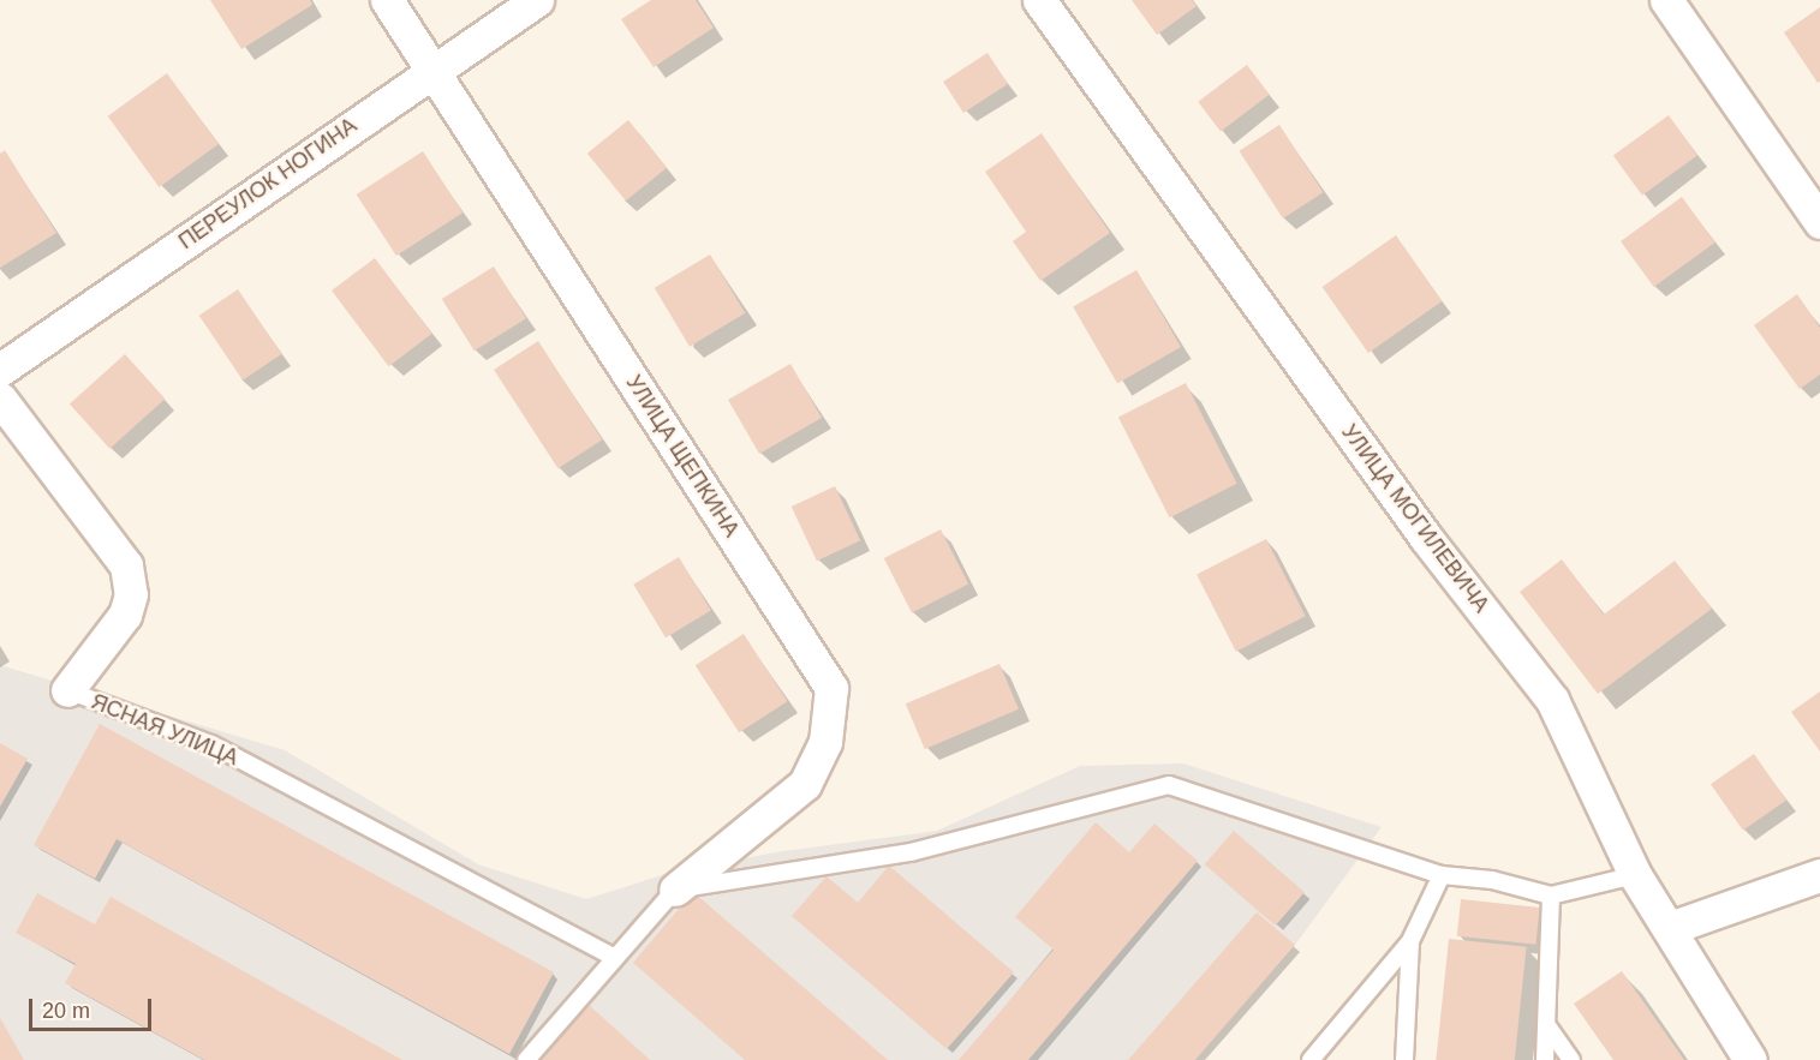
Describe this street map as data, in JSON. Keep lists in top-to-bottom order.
{
  "streets": {
    "street": [
      "ПЕРЕУЛОК НОГИНА",
      "УЛИЦА ЩЕПКИНА",
      "УЛИЦА МОГИЛЕВИЧА",
      "ЯСНАЯ УЛИЦА"
    ]
  },
  "crossings": [
    ["ПЕРЕУЛОК НОГИНА", "УЛИЦА ЩЕПКИНА"]
  ],
  "scale_bar": "20 m"
}
